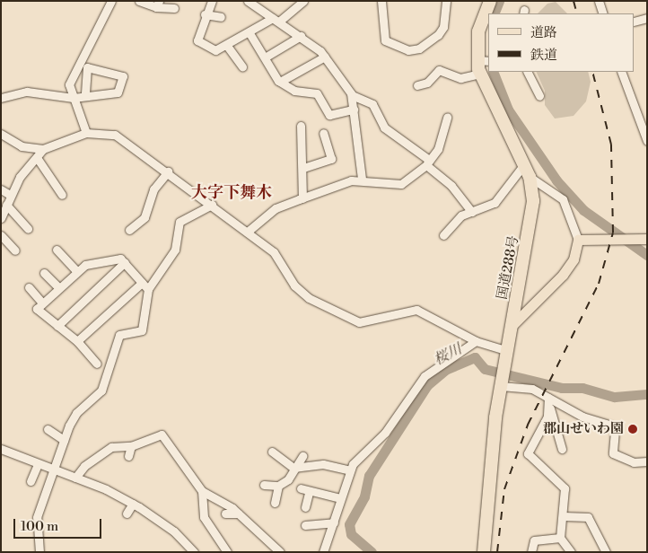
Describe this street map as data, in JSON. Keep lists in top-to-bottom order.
{
  "streets": {
    "highway": ["国道288号"]
  },
  "districts": ["大字下舞木"],
  "water": ["桜川"],
  "places": ["郡山せいわ園"],
  "legend": ["道路", "鉄道"],
  "scale_bar": "100 m"
}
